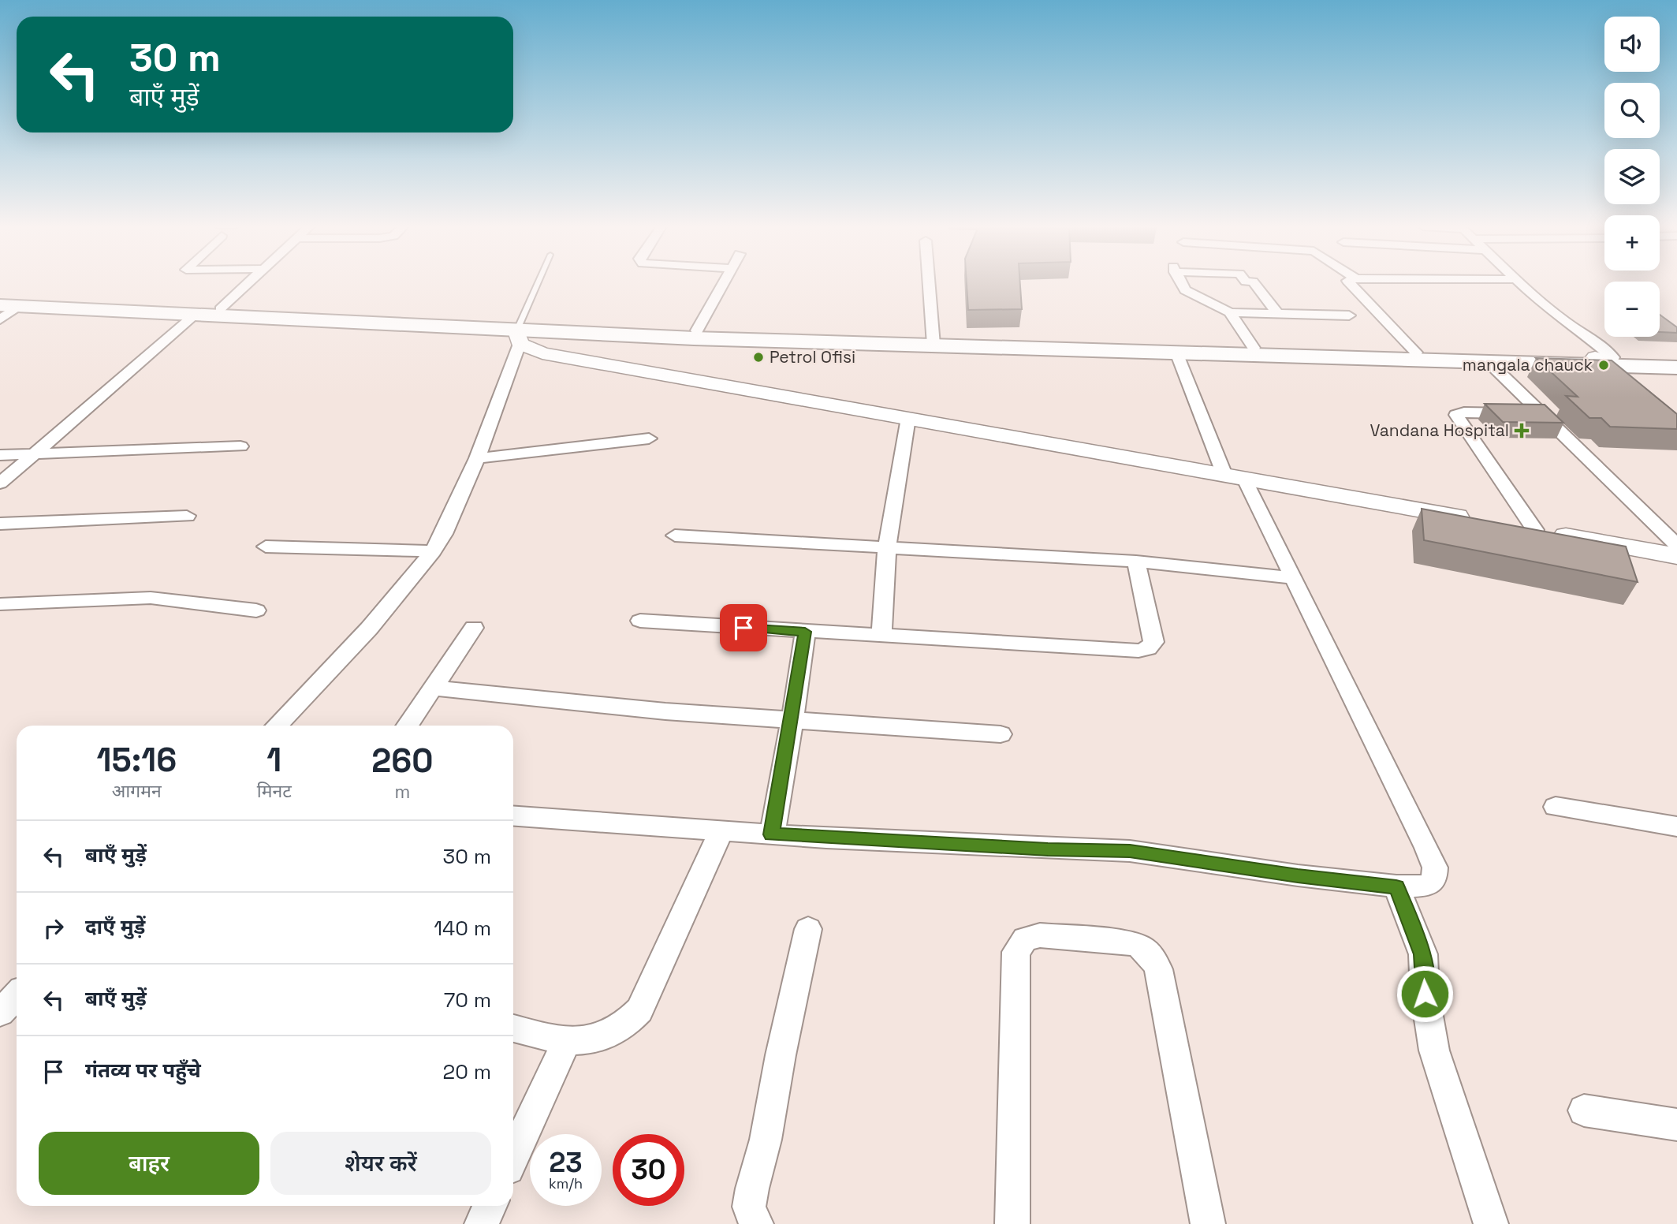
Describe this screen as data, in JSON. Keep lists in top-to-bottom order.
{
  "places": {
    "other": ["Petrol Ofisi", "mangala chauck"],
    "health": ["Vandana Hospital"]
  },
  "page": {
    "map_buttons": ["+", "−"],
    "turn": ["30 m", "बाएँ मुड़ें"],
    "eta": [
      "15:16",
      "आगमन",
      "1",
      "मिनट",
      "260",
      "m"
    ],
    "list": [
      {
        "name": "बाएँ मुड़ें",
        "value": "30 m"
      },
      {
        "name": "दाएँ मुड़ें",
        "value": "140 m"
      },
      {
        "name": "बाएँ मुड़ें",
        "value": "70 m"
      },
      {
        "name": "गंतव्य पर पहुँचे",
        "value": "20 m"
      }
    ],
    "buttons": ["बाहर", "शेयर करें"],
    "speed": "23 km/h",
    "limit": "30"
  }
}
